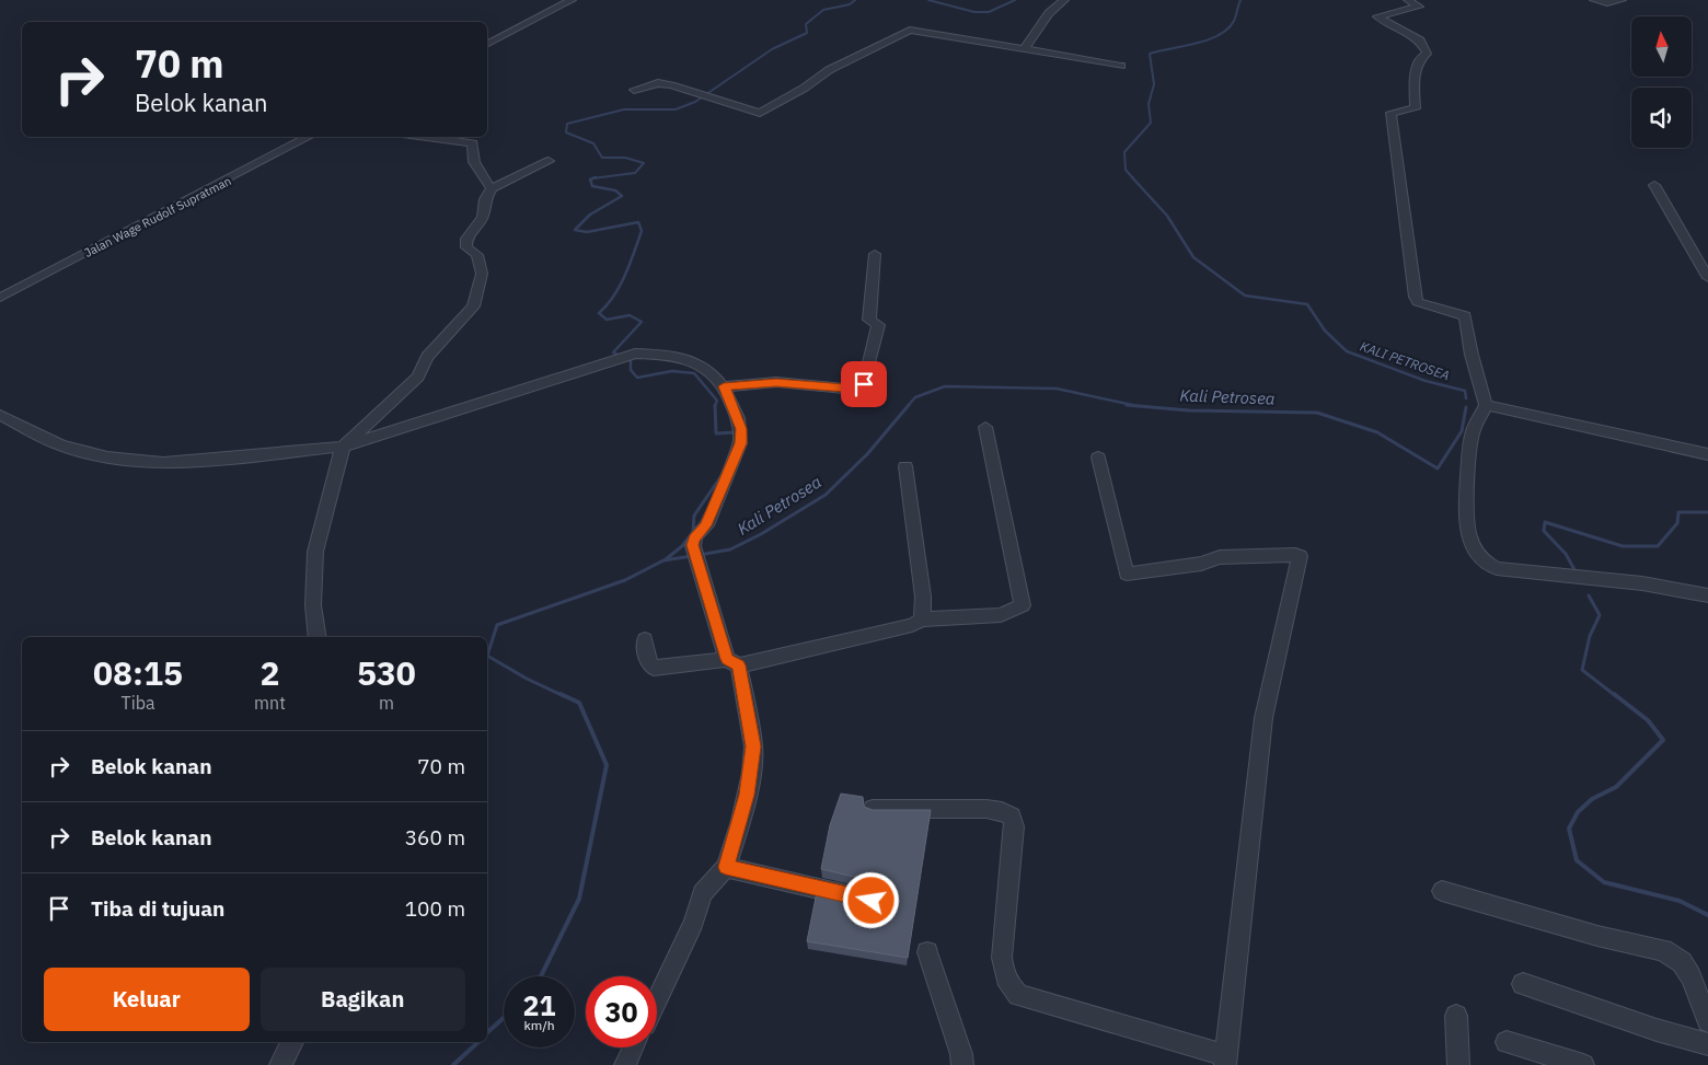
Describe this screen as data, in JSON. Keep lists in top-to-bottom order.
{
  "streets": {
    "street": ["Jalan Wage Rudolf Supratman"]
  },
  "water": ["KALI PETROSEA", "Kali Petrosea"],
  "north": "top",
  "page": {
    "turn": ["70 m", "Belok kanan"],
    "eta": [
      "08:15",
      "Tiba",
      "2",
      "mnt",
      "530",
      "m"
    ],
    "list": [
      {
        "name": "Belok kanan",
        "value": "70 m"
      },
      {
        "name": "Belok kanan",
        "value": "360 m"
      },
      {
        "name": "Tiba di tujuan",
        "value": "100 m"
      }
    ],
    "buttons": ["Keluar", "Bagikan"],
    "speed": "21 km/h",
    "limit": "30"
  }
}
